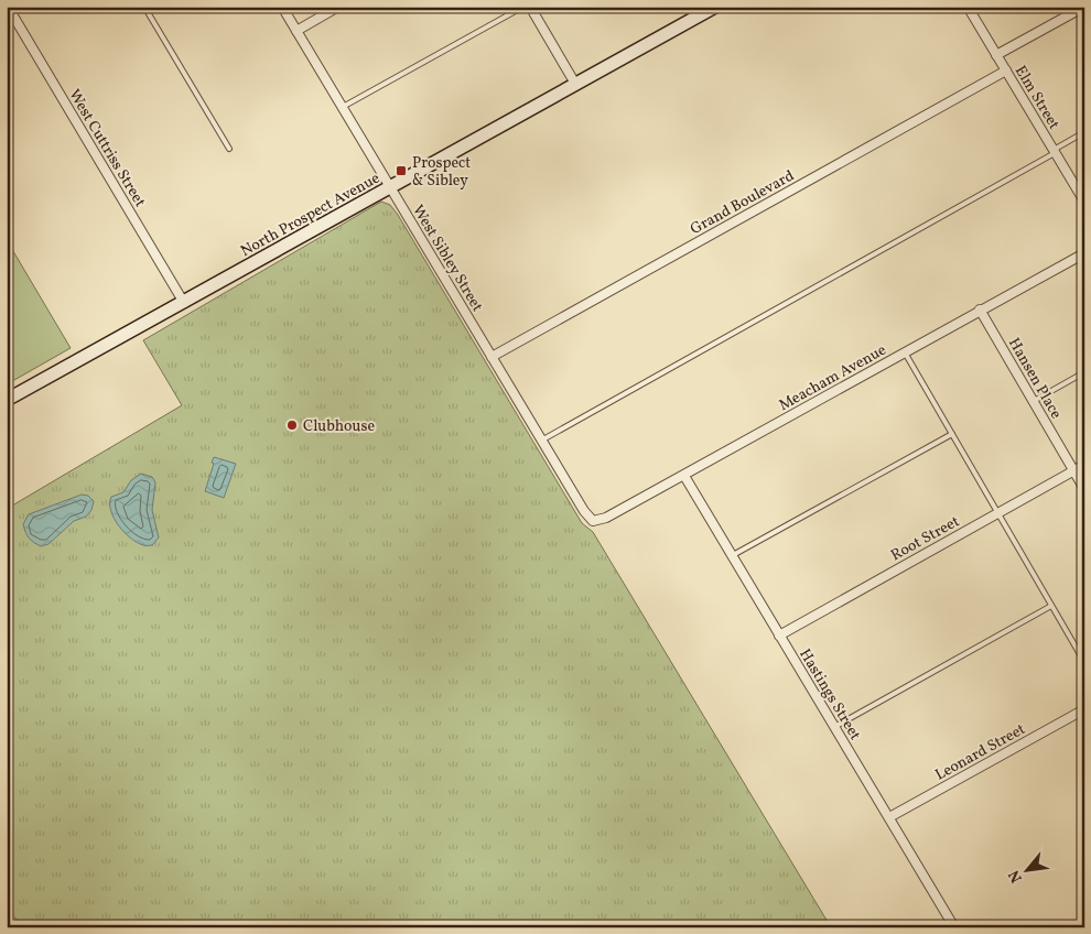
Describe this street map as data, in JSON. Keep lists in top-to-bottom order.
{
  "streets": {
    "street": [
      "Elm Street",
      "West Cuttriss Street",
      "Grand Boulevard",
      "North Prospect Avenue",
      "West Sibley Street",
      "Meacham Avenue",
      "Hansen Place",
      "Root Street",
      "Hastings Street",
      "Leonard Street"
    ]
  },
  "crossings": [
    ["Elm Street", "Grand Boulevard"],
    ["West Cuttriss Street", "North Prospect Avenue"],
    ["Grand Boulevard", "West Sibley Street"],
    ["North Prospect Avenue", "West Sibley Street"],
    ["West Sibley Street", "Meacham Avenue"],
    ["Meacham Avenue", "Hansen Place"],
    ["Meacham Avenue", "Hastings Street"],
    ["Hansen Place", "Root Street"],
    ["Root Street", "Hastings Street"],
    ["Hastings Street", "Leonard Street"]
  ],
  "places": {
    "transit": ["Prospect & Sibley"],
    "other": ["Clubhouse"]
  },
  "north": "bottom left"
}
